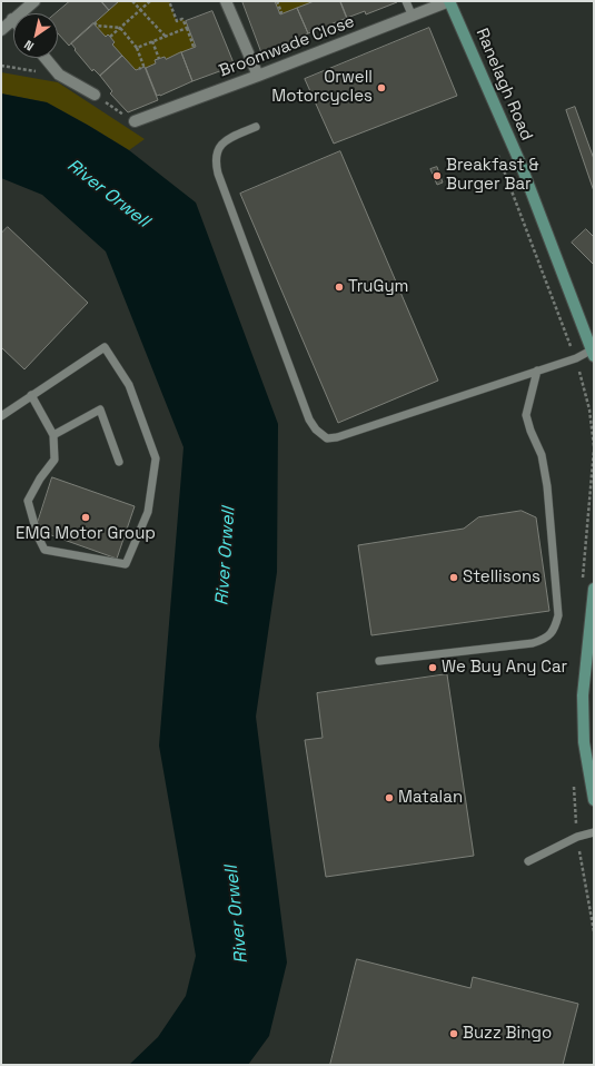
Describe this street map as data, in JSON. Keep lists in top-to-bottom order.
{
  "streets": {
    "main road": ["Ranelagh Road"],
    "street": ["Broomwade Close"]
  },
  "crossings": [
    ["Broomwade Close", "Ranelagh Road"]
  ],
  "water": ["River Orwell"],
  "places": [
    "Orwell Motorcycles",
    "Breakfast & Burger Bar",
    "TruGym",
    "EMG Motor Group",
    "Stellisons",
    "We Buy Any Car",
    "Matalan",
    "Buzz Bingo"
  ],
  "north": "bottom left"
}
